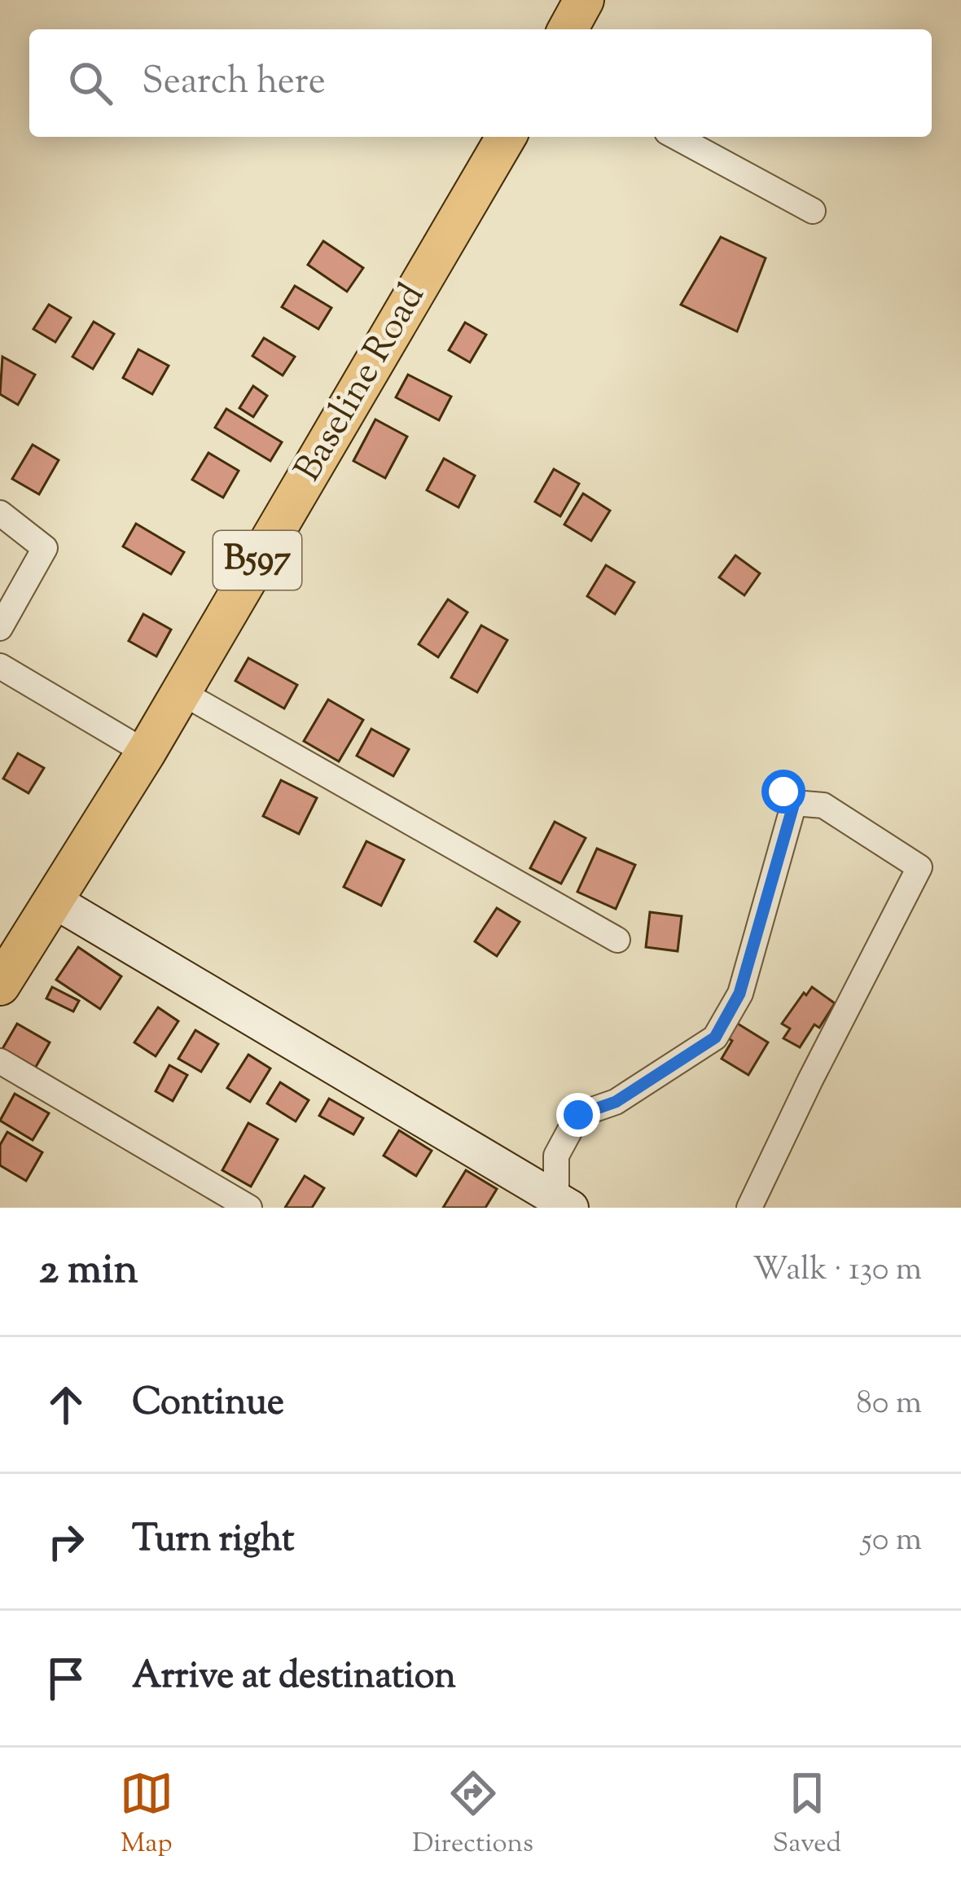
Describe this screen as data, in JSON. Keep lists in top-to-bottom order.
{
  "streets": {
    "main road": ["Baseline Road", "B597"]
  },
  "page": {
    "search": "Search here",
    "heading": ["2 min", "Walk · 130 m"],
    "list": [
      ["Continue", "80 m"],
      ["Turn right", "50 m"],
      "Arrive at destination"
    ],
    "nav": ["Map", "Directions", "Saved"]
  }
}
